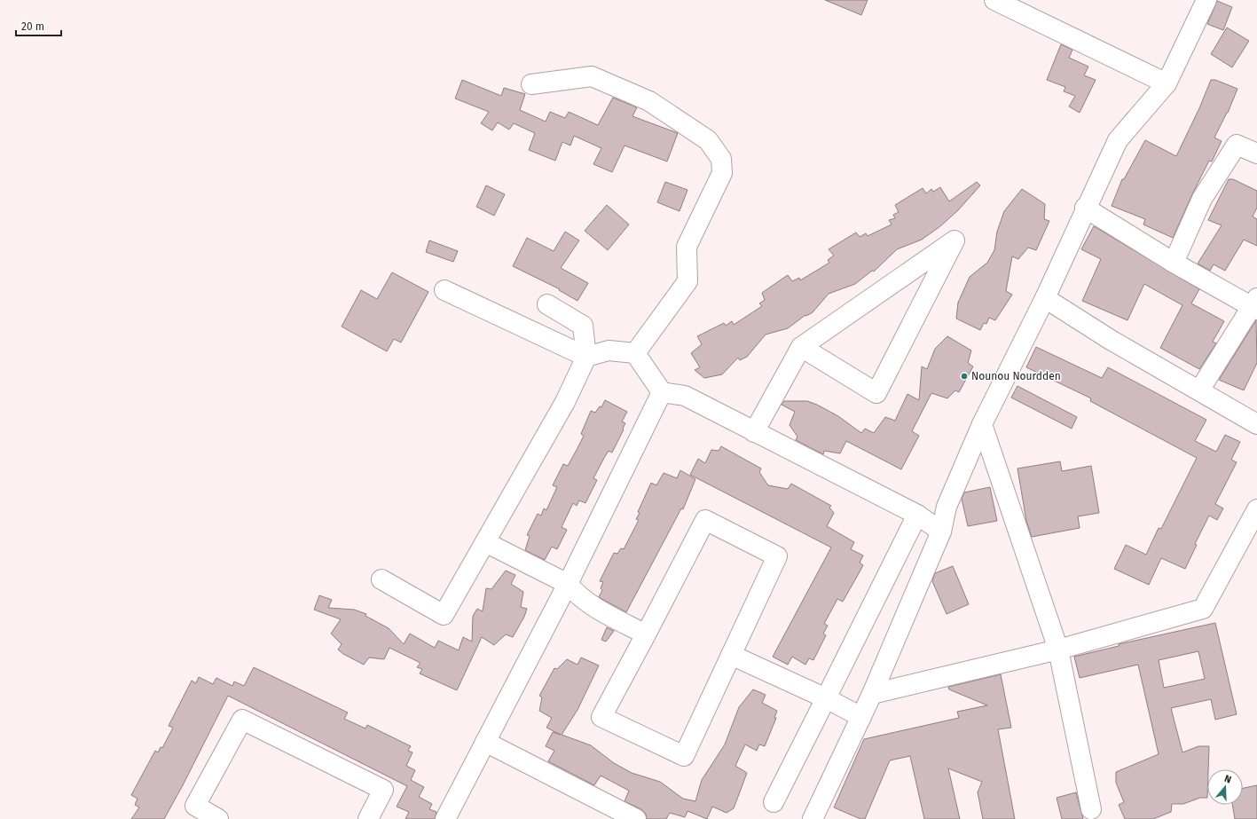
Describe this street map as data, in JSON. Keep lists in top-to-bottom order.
{
  "places": ["Nounou Nourdden"],
  "scale_bar": "20 m",
  "north": "top"
}
